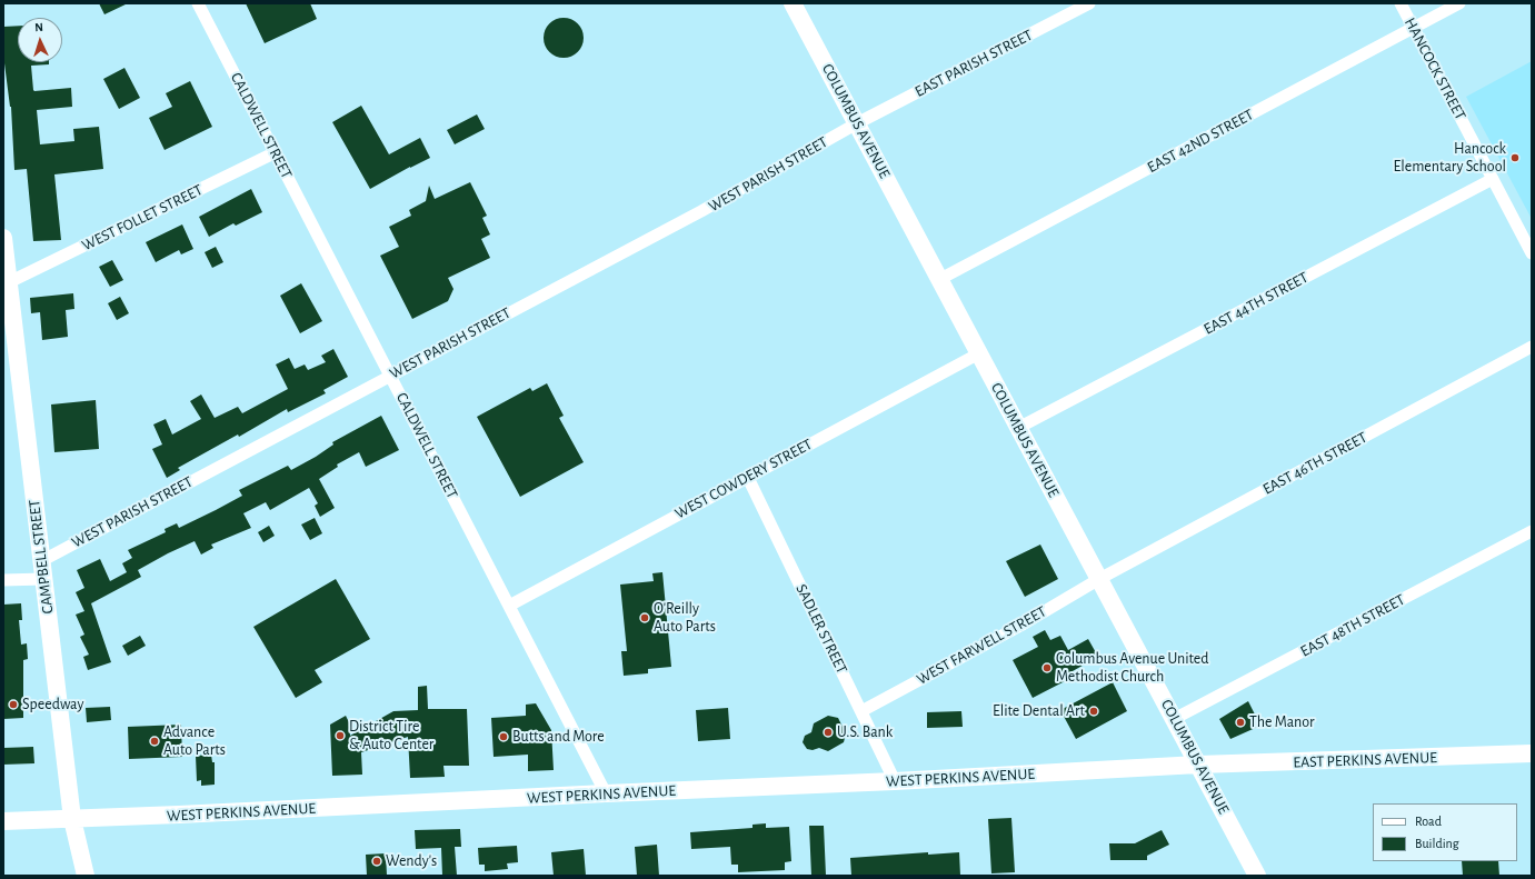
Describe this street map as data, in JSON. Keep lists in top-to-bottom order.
{
  "streets": {
    "main road": [
      "COLUMBUS AVENUE",
      "CAMPBELL STREET",
      "EAST PERKINS AVENUE",
      "WEST PERKINS AVENUE"
    ],
    "street": [
      "EAST PARISH STREET",
      "HANCOCK STREET",
      "CALDWELL STREET",
      "EAST 42ND STREET",
      "WEST PARISH STREET",
      "WEST FOLLET STREET",
      "EAST 44TH STREET",
      "EAST 46TH STREET",
      "WEST COWDERY STREET",
      "EAST 48TH STREET",
      "SADLER STREET",
      "WEST FARWELL STREET"
    ]
  },
  "crossings": [
    ["EAST PARISH STREET", "COLUMBUS AVENUE"],
    ["EAST PARISH STREET", "WEST PARISH STREET"],
    ["HANCOCK STREET", "EAST 42ND STREET"],
    ["HANCOCK STREET", "EAST 44TH STREET"],
    ["COLUMBUS AVENUE", "EAST 42ND STREET"],
    ["COLUMBUS AVENUE", "WEST PARISH STREET"],
    ["COLUMBUS AVENUE", "EAST 44TH STREET"],
    ["COLUMBUS AVENUE", "EAST 46TH STREET"],
    ["COLUMBUS AVENUE", "WEST COWDERY STREET"],
    ["COLUMBUS AVENUE", "EAST 48TH STREET"],
    ["COLUMBUS AVENUE", "WEST FARWELL STREET"],
    ["COLUMBUS AVENUE", "EAST PERKINS AVENUE"],
    ["COLUMBUS AVENUE", "WEST PERKINS AVENUE"],
    ["CALDWELL STREET", "WEST PARISH STREET"],
    ["CALDWELL STREET", "WEST FOLLET STREET"],
    ["CALDWELL STREET", "WEST COWDERY STREET"],
    ["CALDWELL STREET", "WEST PERKINS AVENUE"],
    ["WEST PARISH STREET", "CAMPBELL STREET"],
    ["WEST FOLLET STREET", "CAMPBELL STREET"],
    ["EAST 46TH STREET", "WEST FARWELL STREET"],
    ["WEST COWDERY STREET", "SADLER STREET"],
    ["CAMPBELL STREET", "WEST PERKINS AVENUE"],
    ["SADLER STREET", "WEST FARWELL STREET"],
    ["SADLER STREET", "WEST PERKINS AVENUE"],
    ["EAST PERKINS AVENUE", "WEST PERKINS AVENUE"]
  ],
  "places": [
    "Hancock Elementary School",
    "O'Reilly Auto Parts",
    "Columbus Avenue United Methodist Church",
    "Speedway",
    "Elite Dental Art",
    "The Manor",
    "U.S. Bank",
    "District Tire & Auto Center",
    "Butts and More",
    "Advance Auto Parts",
    "Wendy's"
  ],
  "legend": ["Road", "Building"],
  "north": "top"
}
